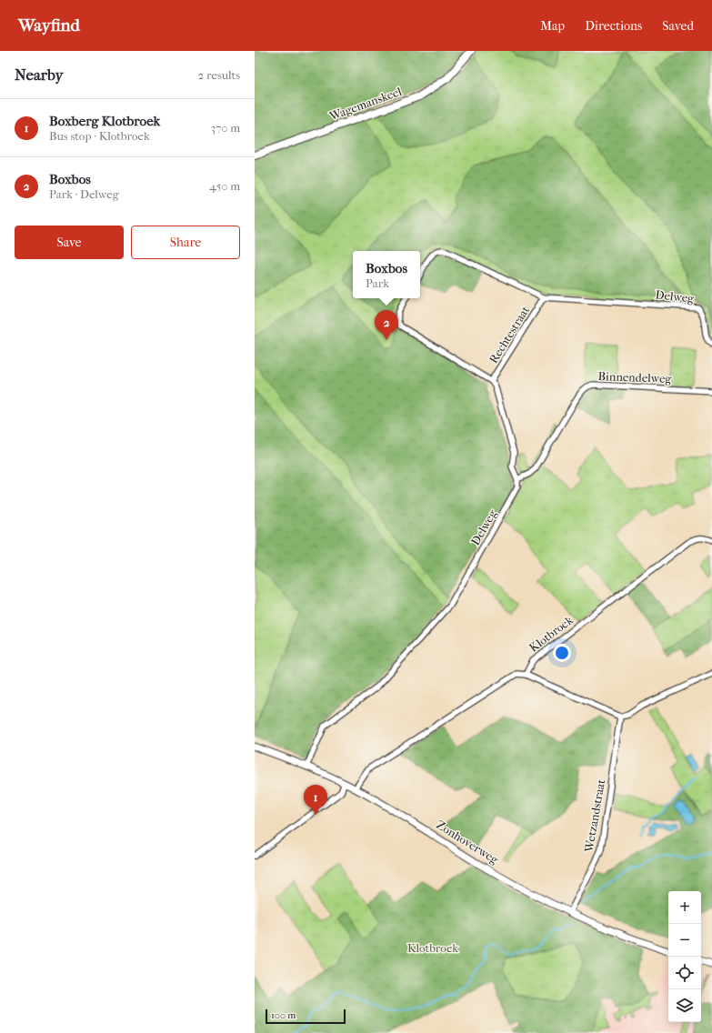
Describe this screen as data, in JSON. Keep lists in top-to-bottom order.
{
  "streets": {
    "main road": ["Wagemanskeel"],
    "street": [
      "Delweg",
      "Rechtestraat",
      "Binnendelweg",
      "Klotbroek",
      "Wetzandstraat",
      "Zonhoverweg"
    ]
  },
  "crossings": [
    ["Delweg", "Rechtestraat"],
    ["Delweg", "Binnendelweg"],
    ["Delweg", "Zonhoverweg"],
    ["Wetzandstraat", "Zonhoverweg"]
  ],
  "parks": ["Klotbroek"],
  "scale_bar": "100 m",
  "page": {
    "header": "Wayfind",
    "nav": ["Map", "Directions", "Saved"],
    "heading": ["Nearby", "2 results"],
    "list": [
      {
        "mark": "1",
        "name": "Boxberg Klotbroek",
        "note": "Bus stop · Klotbroek",
        "value": "370 m"
      },
      {
        "mark": "2",
        "name": "Boxbos",
        "note": "Park · Delweg",
        "value": "450 m"
      }
    ],
    "buttons": ["Save", "Share"],
    "popup": ["Boxbos", "Park"],
    "pins": ["2", "1"],
    "map_buttons": ["+", "−"],
    "scale": "100 m"
  }
}
